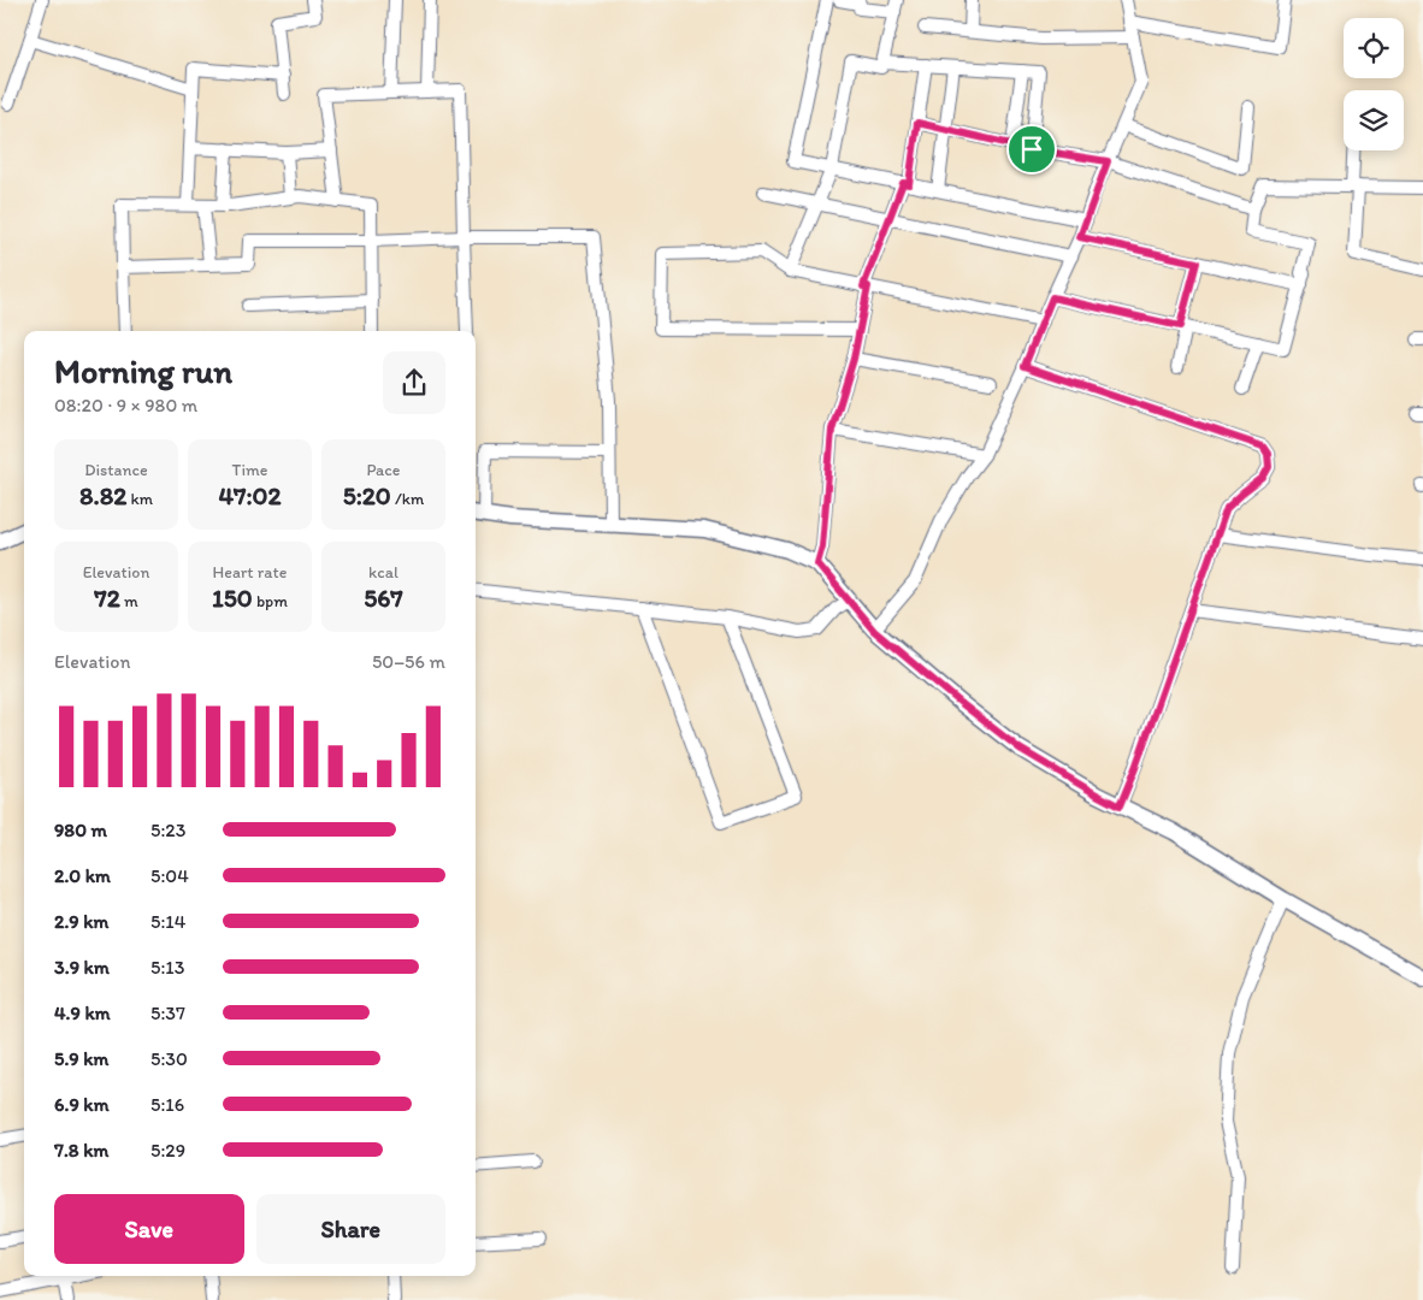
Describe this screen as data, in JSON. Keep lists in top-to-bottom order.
{
  "page": {
    "heading": ["Morning run", "08:20 · 9 × 980 m"],
    "stats": [
      ["Distance", "8.82 km"],
      ["Time", "47:02"],
      ["Pace", "5:20 /km"],
      ["Elevation", "72 m"],
      ["Heart rate", "150 bpm"],
      ["kcal", "567"]
    ],
    "chart": ["Elevation", "50–56 m"],
    "list": [
      {
        "name": "980 m",
        "note": "5:23"
      },
      {
        "name": "2.0 km",
        "note": "5:04"
      },
      {
        "name": "2.9 km",
        "note": "5:14"
      },
      {
        "name": "3.9 km",
        "note": "5:13"
      },
      {
        "name": "4.9 km",
        "note": "5:37"
      },
      {
        "name": "5.9 km",
        "note": "5:30"
      },
      {
        "name": "6.9 km",
        "note": "5:16"
      },
      {
        "name": "7.8 km",
        "note": "5:29"
      }
    ],
    "buttons": ["Save", "Share"]
  }
}
